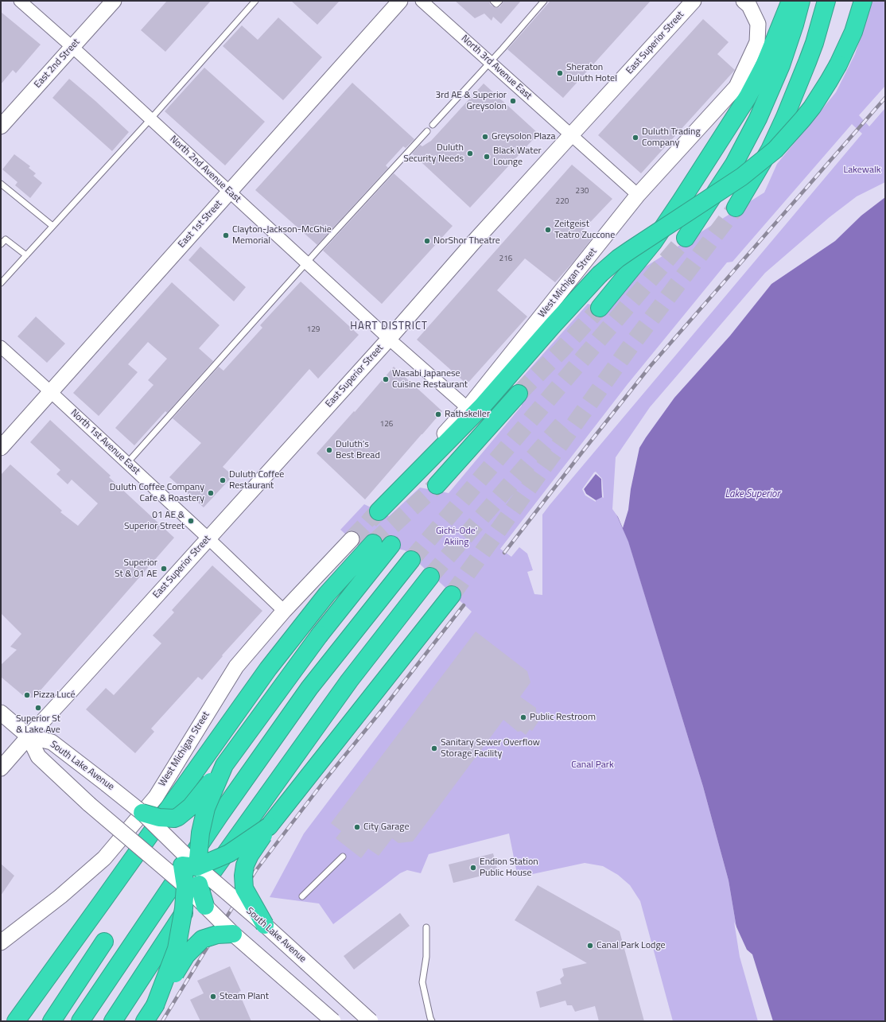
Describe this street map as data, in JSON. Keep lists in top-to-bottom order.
{
  "streets": {
    "street": [
      "East Superior Street",
      "East 2nd Street",
      "North 3rd Avenue East",
      "North 2nd Avenue East",
      "East 1st Street",
      "West Michigan Street",
      "North 1st Avenue East",
      "South Lake Avenue"
    ]
  },
  "crossings": [
    ["East Superior Street", "North 3rd Avenue East"],
    ["East Superior Street", "North 2nd Avenue East"],
    ["East Superior Street", "North 1st Avenue East"],
    ["East Superior Street", "South Lake Avenue"],
    ["East 2nd Street", "North 2nd Avenue East"],
    ["North 3rd Avenue East", "West Michigan Street"],
    ["North 2nd Avenue East", "East 1st Street"],
    ["North 2nd Avenue East", "West Michigan Street"],
    ["East 1st Street", "North 1st Avenue East"],
    ["West Michigan Street", "North 1st Avenue East"]
  ],
  "districts": ["HART DISTRICT"],
  "water": ["Lake Superior"],
  "parks": ["Lakewalk", "Gichi-Ode' Akiing", "Canal Park"],
  "places": [
    "Sheraton Duluth Hotel",
    "3rd AE & Superior Greysolon",
    "Greysolon Plaza",
    "Duluth Trading Company",
    "Duluth Security Needs",
    "Black Water Lounge",
    "Zeitgeist Teatro Zuccone",
    "Clayton-Jackson-McGhie Memorial",
    "NorShor Theatre",
    "Wasabi Japanese Cuisine Restaurant",
    "Rathskeller",
    "Duluth’s Best Bread",
    "Duluth Coffee Restaurant",
    "Duluth Coffee Company Cafe & Roastery",
    "01 AE & Superior Street",
    "Superior St & 01 AE",
    "Pizza Lucé",
    "Superior St & Lake Ave",
    "Public Restroom",
    "Sanitary Sewer Overflow Storage Facility",
    "City Garage",
    "Endion Station Public House",
    "Canal Park Lodge",
    "Steam Plant"
  ],
  "house_numbers": [
    "230",
    "220",
    "216",
    "129",
    "126"
  ]
}
